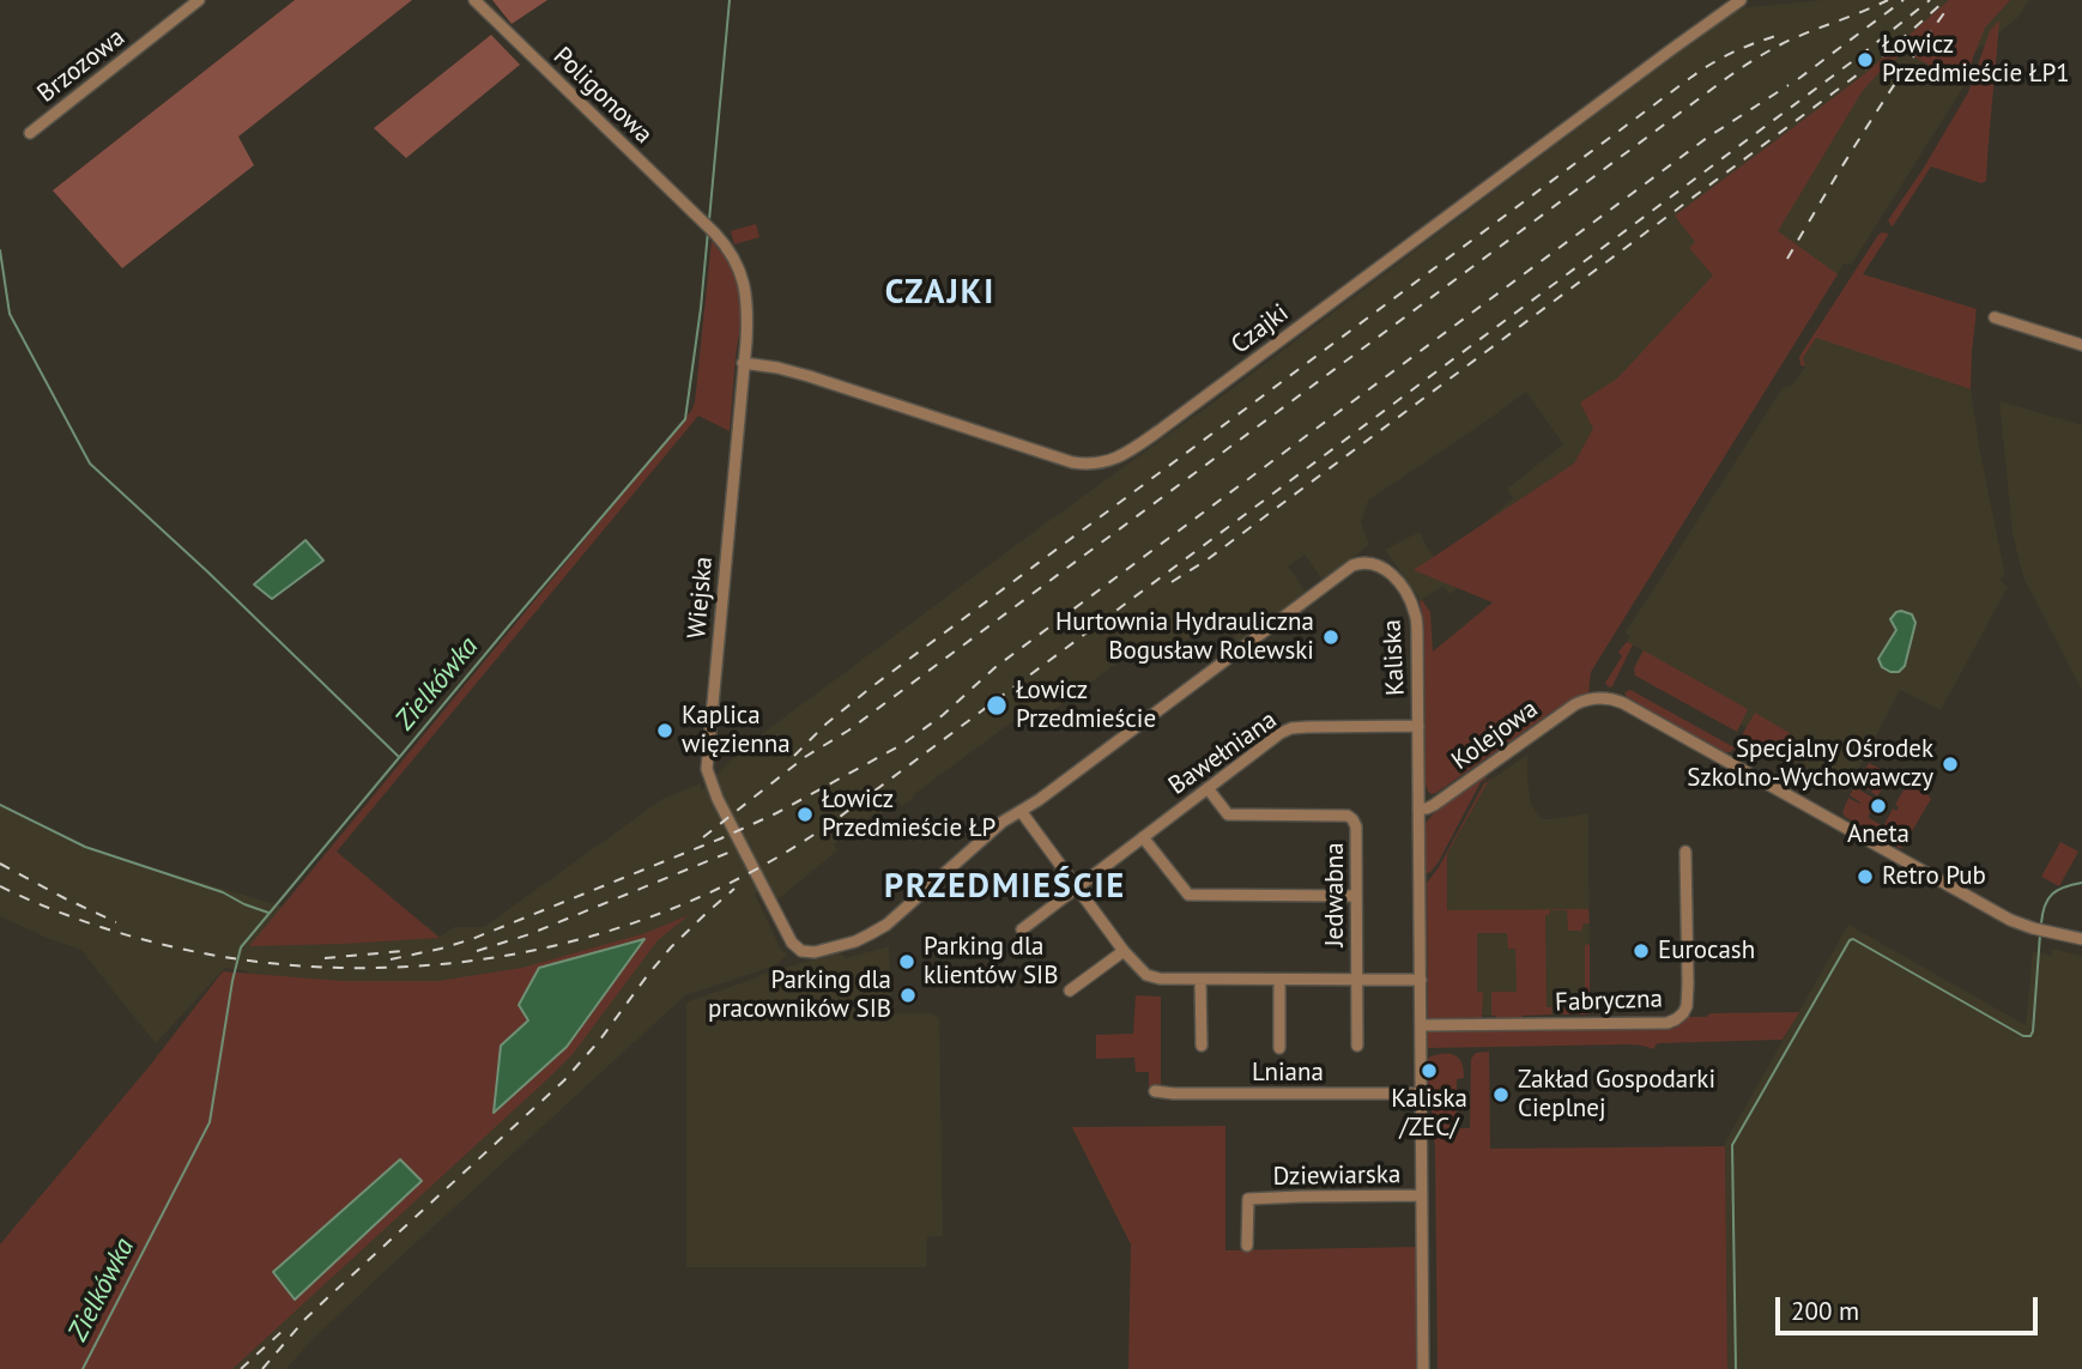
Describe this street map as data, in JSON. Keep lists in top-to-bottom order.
{
  "streets": {
    "street": [
      "Brzozowa",
      "Poligonowa",
      "Czajki",
      "Wiejska",
      "Kaliska",
      "Kolejowa",
      "Bawełniana",
      "Jedwabna",
      "Fabryczna",
      "Lniana",
      "Dziewiarska"
    ]
  },
  "crossings": [
    ["Poligonowa", "Wiejska"],
    ["Czajki", "Wiejska"],
    ["Wiejska", "Kaliska"],
    ["Kaliska", "Kolejowa"],
    ["Kaliska", "Bawełniana"],
    ["Kaliska", "Fabryczna"],
    ["Kaliska", "Lniana"],
    ["Kaliska", "Dziewiarska"],
    ["Bawełniana", "Jedwabna"]
  ],
  "districts": ["CZAJKI", "PRZEDMIEŚCIE"],
  "water": ["Zielkówka"],
  "places": [
    "Łowicz Przedmieście ŁP1",
    "Hurtownia Hydrauliczna Bogusław Rolewski",
    "Łowicz Przedmieście",
    "Kaplica więzienna",
    "Specjalny Ośrodek Szkolno-Wychowawczy",
    "Aneta",
    "Łowicz Przedmieście ŁP",
    "Retro Pub",
    "Eurocash",
    "Parking dla klientów SIB",
    "Parking dla pracowników SIB",
    "Kaliska /ZEC/",
    "Zakład Gospodarki Cieplnej"
  ],
  "scale_bar": "200 m"
}
